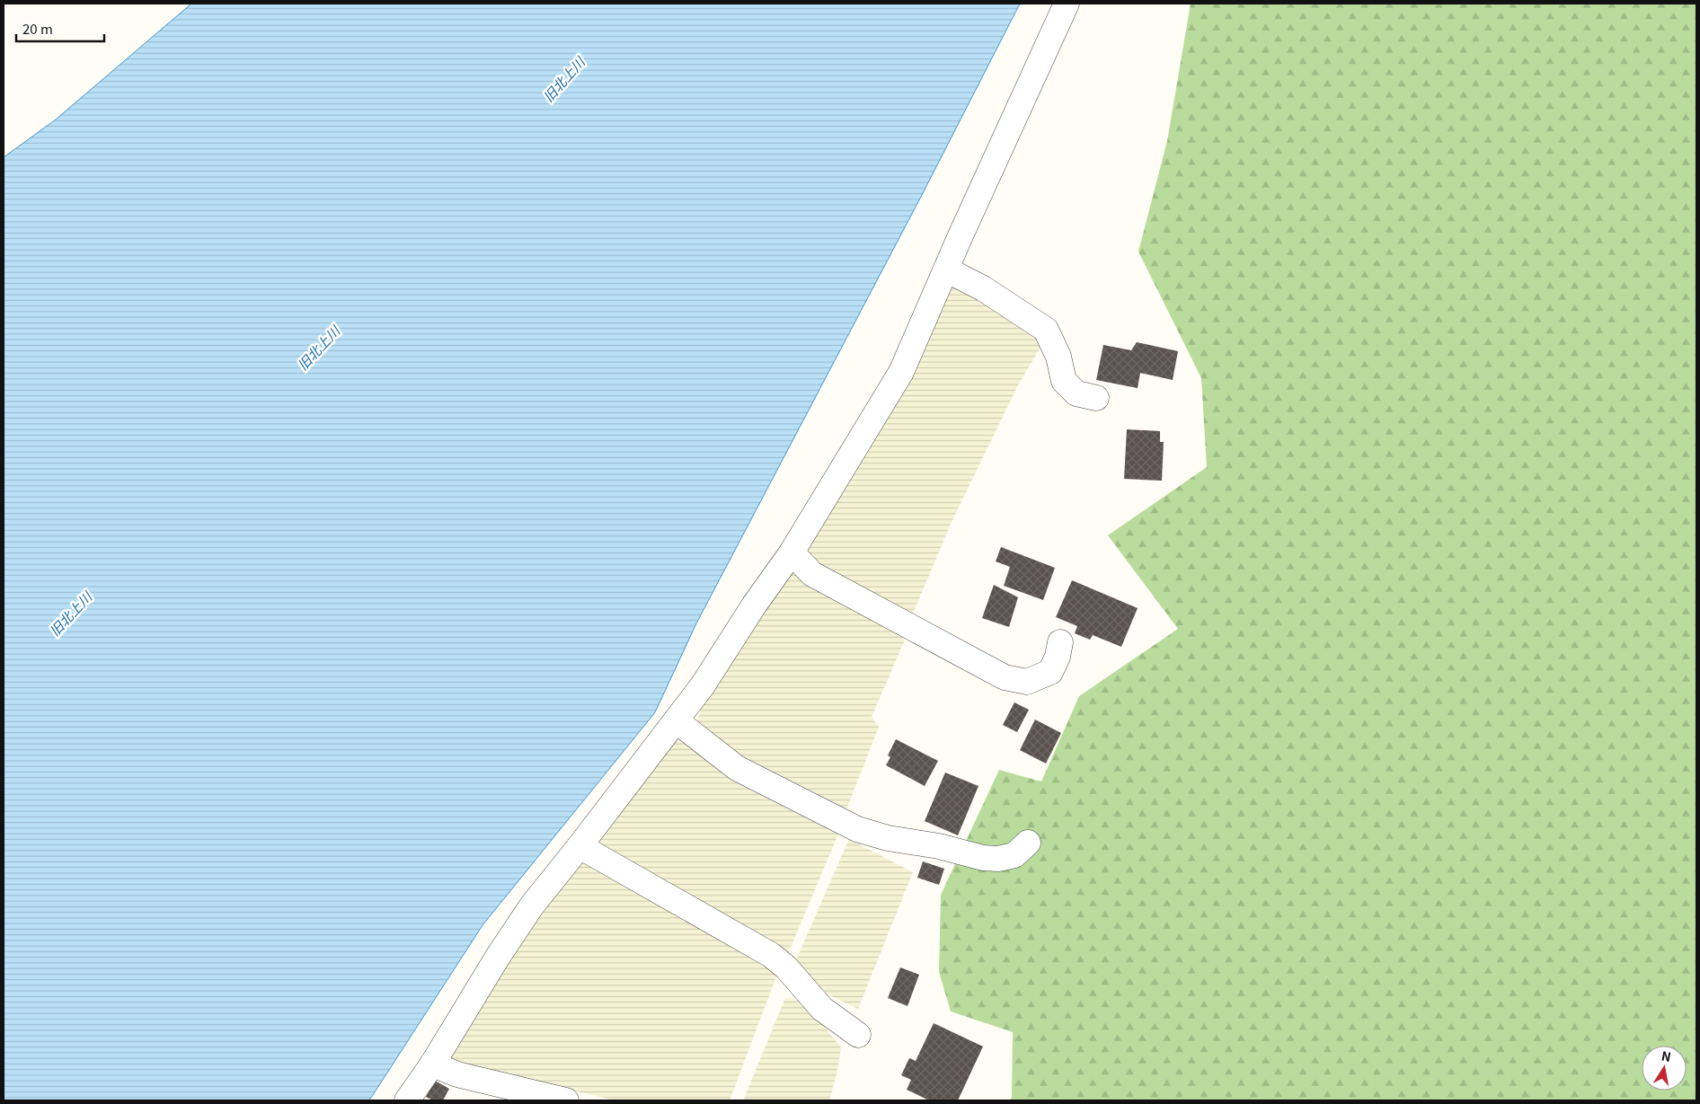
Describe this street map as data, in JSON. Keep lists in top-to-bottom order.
{
  "water": ["旧北上川"],
  "scale_bar": "20 m",
  "north": "top"
}
